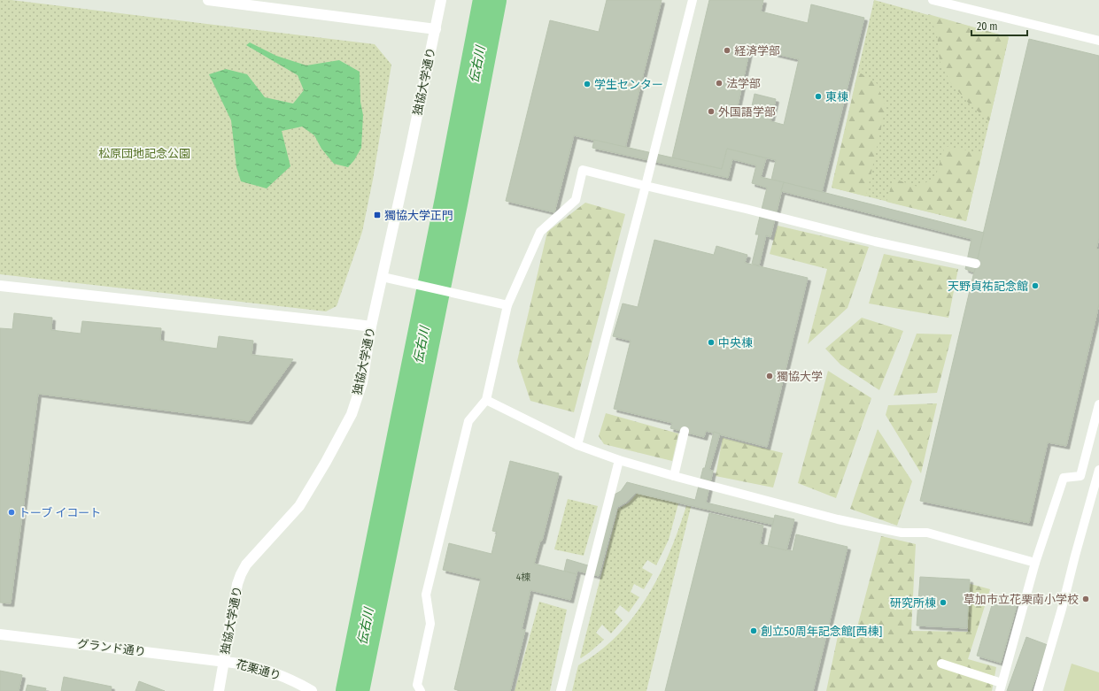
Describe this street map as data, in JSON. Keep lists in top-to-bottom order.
{
  "streets": {
    "street": ["独協大学通り", "グランド通り", "花栗通り"]
  },
  "crossings": [
    ["独協大学通り", "グランド通り"],
    ["独協大学通り", "花栗通り"],
    ["グランド通り", "花栗通り"]
  ],
  "water": ["伝右川"],
  "parks": ["松原団地記念公園"],
  "places": {
    "other": [
      "経済学部",
      "法学部",
      "学生センター",
      "東棟",
      "外国語学部",
      "天野貞祐記念館",
      "中央棟",
      "獨協大学",
      "トーブ イコート",
      "草加市立花栗南小学校",
      "研究所棟",
      "創立50周年記念館[西棟]"
    ],
    "transit": ["獨協大学正門"]
  },
  "house_numbers": ["4棟"],
  "scale_bar": "20 m"
}
